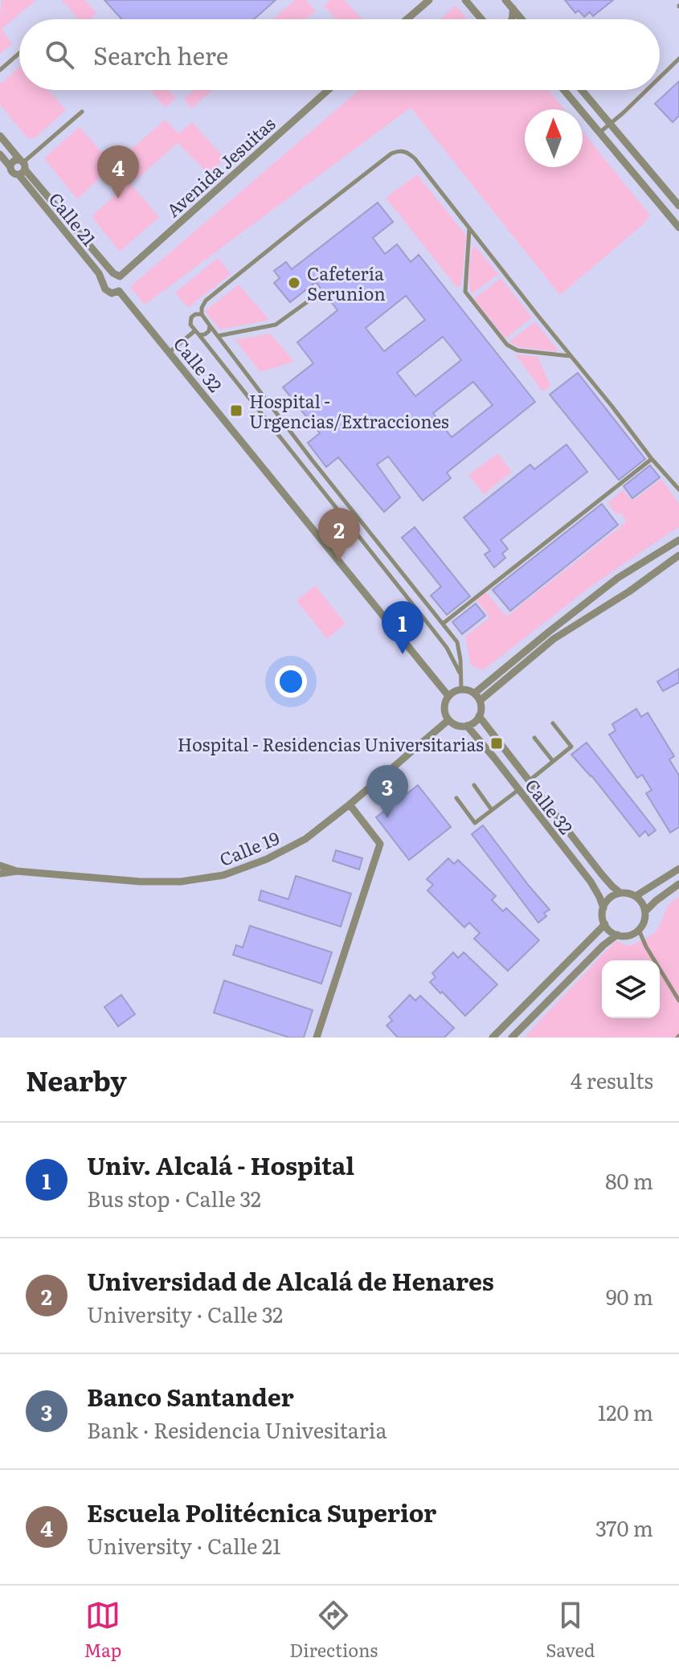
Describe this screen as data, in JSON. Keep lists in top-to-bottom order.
{
  "streets": {
    "street": [
      "Avenida Jesuitas",
      "Calle 21",
      "Calle 32",
      "Calle 19"
    ]
  },
  "crossings": [
    ["Avenida Jesuitas", "Calle 21"],
    ["Avenida Jesuitas", "Calle 32"],
    ["Calle 21", "Calle 32"],
    ["Calle 32", "Calle 19"]
  ],
  "places": {
    "other": ["Cafetería Serunion"],
    "transit": ["Hospital - Urgencias/Extracciones", "Hospital - Residencias Universitarias"]
  },
  "north": "top",
  "page": {
    "search": "Search here",
    "pins": [
      "4",
      "2",
      "1",
      "3"
    ],
    "heading": ["Nearby", "4 results"],
    "list": [
      {
        "mark": "1",
        "name": "Univ. Alcalá - Hospital",
        "note": "Bus stop · Calle 32",
        "value": "80 m"
      },
      {
        "mark": "2",
        "name": "Universidad de Alcalá de Henares",
        "note": "University · Calle 32",
        "value": "90 m"
      },
      {
        "mark": "3",
        "name": "Banco Santander",
        "note": "Bank · Residencia Univesitaria",
        "value": "120 m"
      },
      {
        "mark": "4",
        "name": "Escuela Politécnica Superior",
        "note": "University · Calle 21",
        "value": "370 m"
      }
    ],
    "nav": ["Map", "Directions", "Saved"]
  }
}
